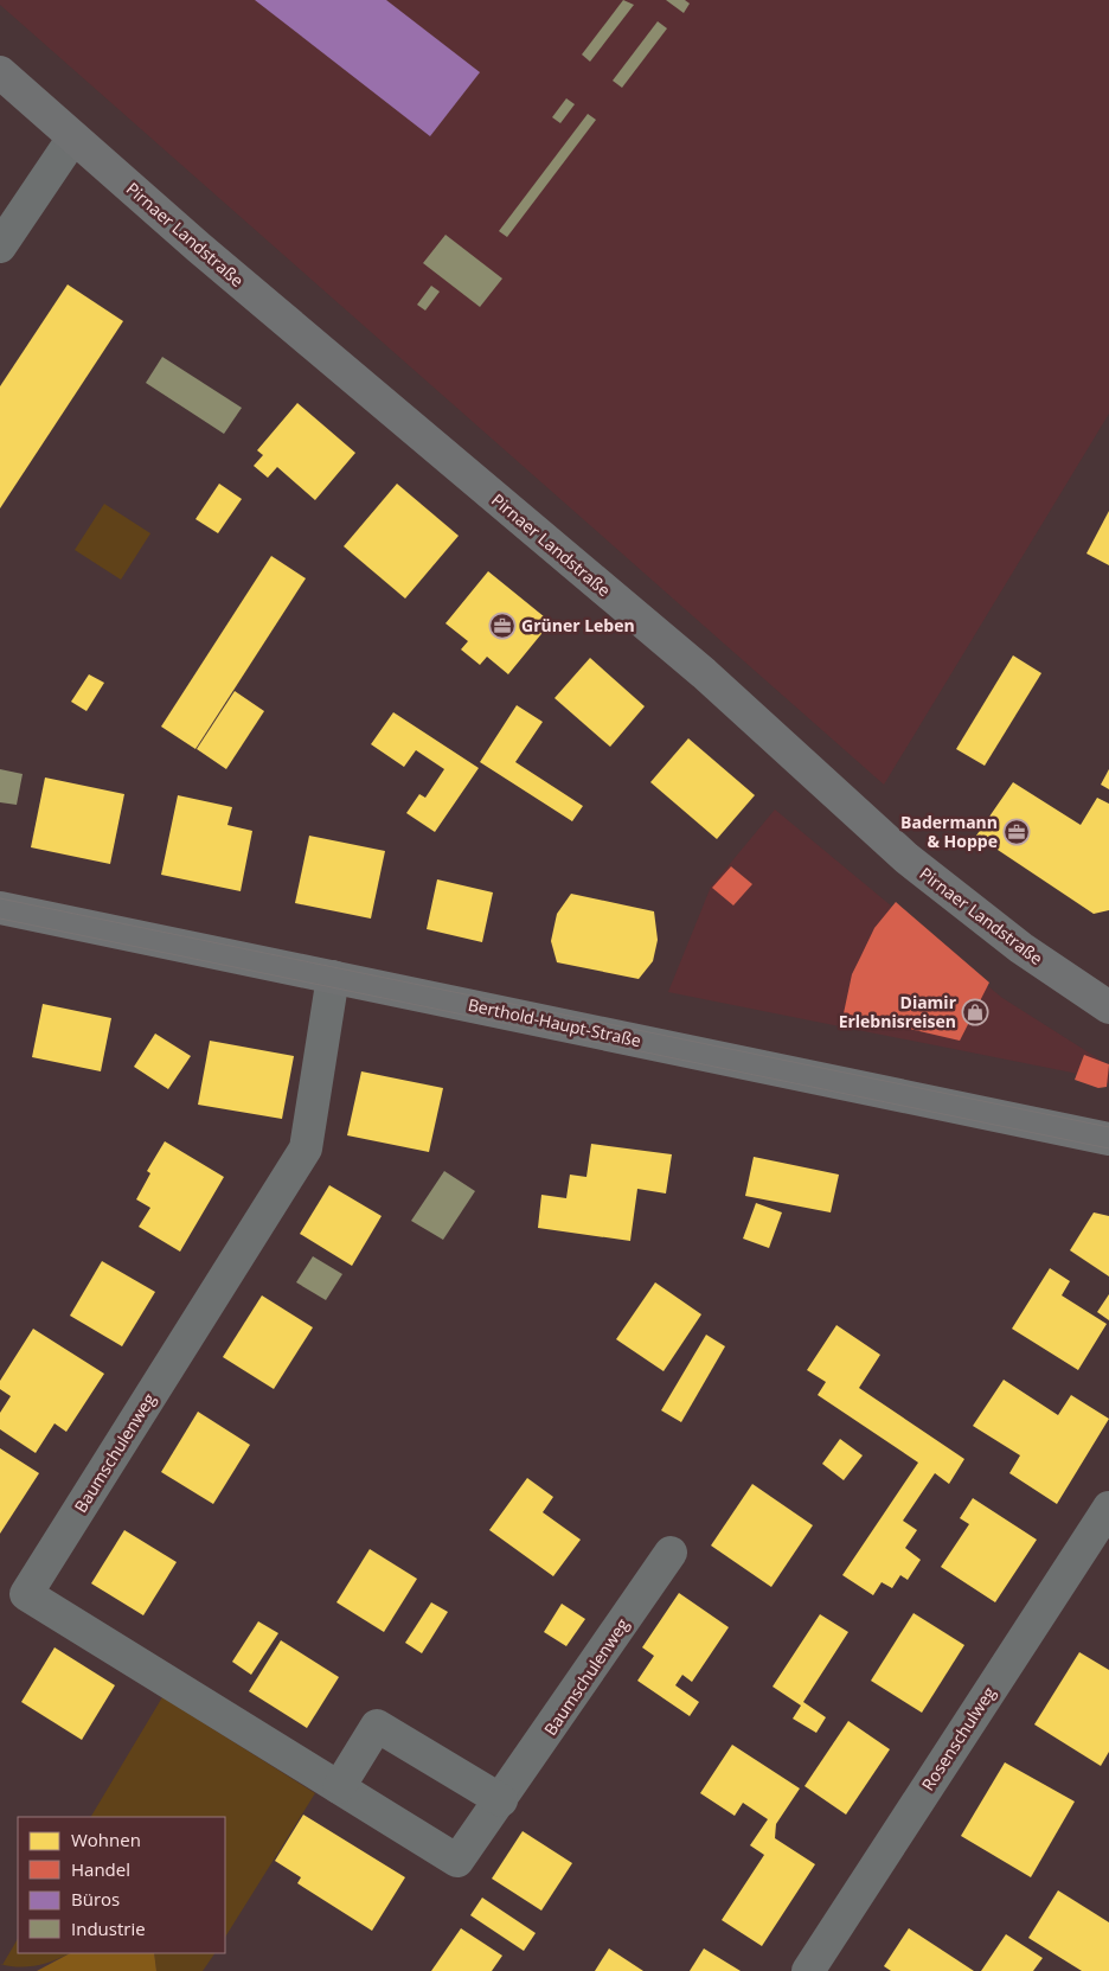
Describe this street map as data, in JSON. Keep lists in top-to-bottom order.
{
  "streets": {
    "street": [
      "Pirnaer Landstraße",
      "Berthold-Haupt-Straße",
      "Baumschulenweg",
      "Rosenschulweg"
    ]
  },
  "crossings": [
    ["Berthold-Haupt-Straße", "Baumschulenweg"]
  ],
  "places": {
    "office": ["Grüner Leben", "Badermann & Hoppe"],
    "shop": ["Diamir Erlebnisreisen"]
  },
  "legend": [
    "Wohnen",
    "Handel",
    "Büros",
    "Industrie"
  ]
}
